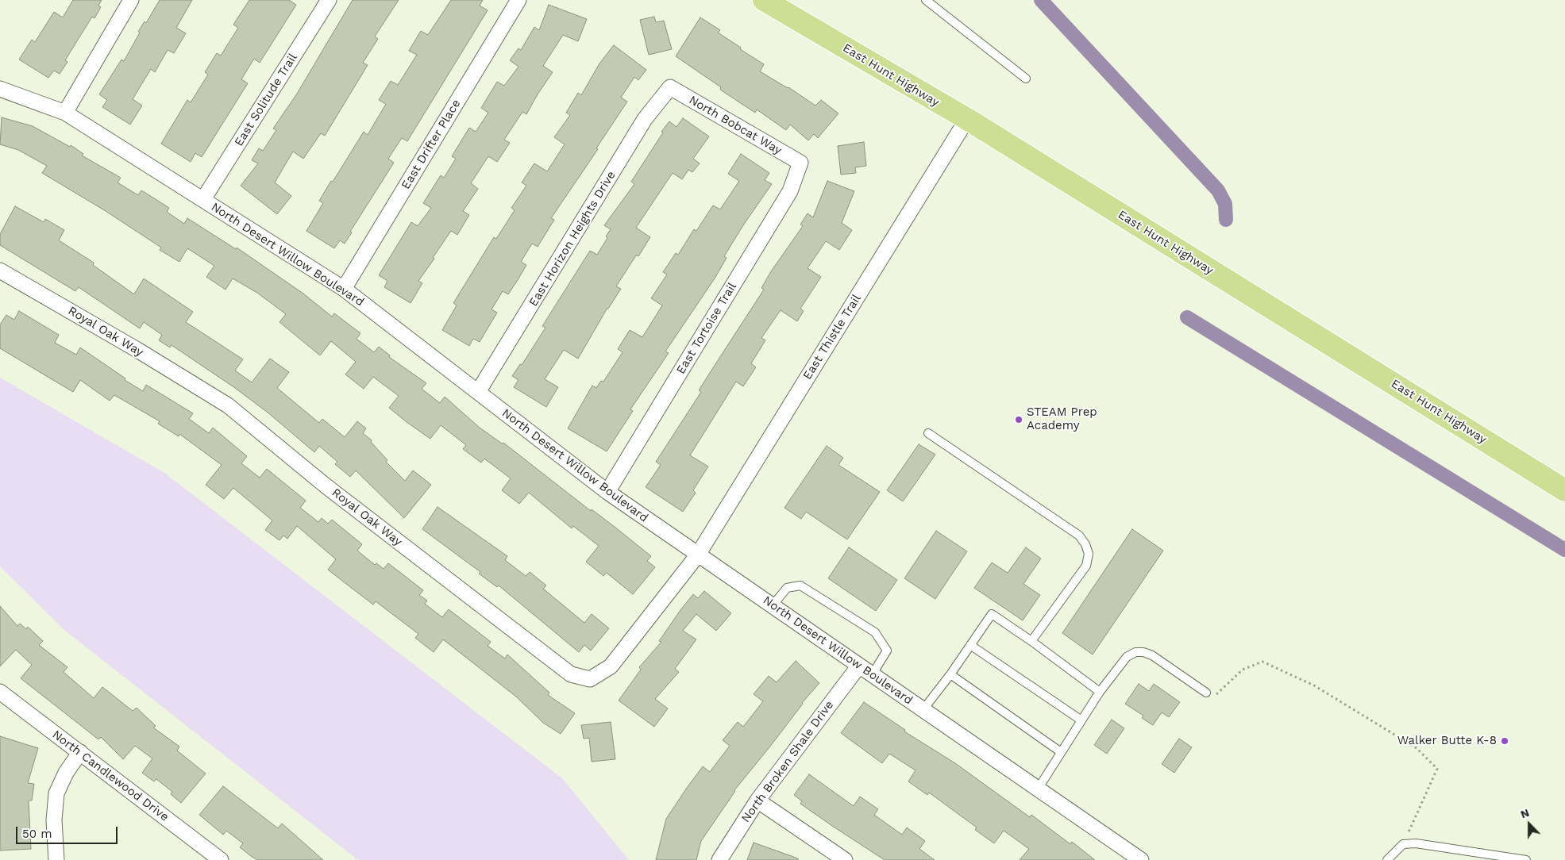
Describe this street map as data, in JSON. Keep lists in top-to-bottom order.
{
  "streets": {
    "main road": ["East Hunt Highway"],
    "street": [
      "East Solitude Trail",
      "North Bobcat Way",
      "East Drifter Place",
      "East Horizon Heights Drive",
      "North Desert Willow Boulevard",
      "East Tortoise Trail",
      "Royal Oak Way",
      "East Thistle Trail",
      "North Broken Shale Drive",
      "North Candlewood Drive"
    ]
  },
  "crossings": [
    ["East Hunt Highway", "East Thistle Trail"],
    ["East Solitude Trail", "North Desert Willow Boulevard"],
    ["North Bobcat Way", "East Horizon Heights Drive"],
    ["North Bobcat Way", "East Tortoise Trail"],
    ["East Drifter Place", "North Desert Willow Boulevard"],
    ["East Horizon Heights Drive", "North Desert Willow Boulevard"],
    ["North Desert Willow Boulevard", "East Tortoise Trail"],
    ["North Desert Willow Boulevard", "Royal Oak Way"],
    ["North Desert Willow Boulevard", "East Thistle Trail"],
    ["North Desert Willow Boulevard", "North Broken Shale Drive"],
    ["Royal Oak Way", "East Thistle Trail"]
  ],
  "places": ["STEAM Prep Academy", "Walker Butte K-8"],
  "scale_bar": "50 m",
  "north": "top"
}
